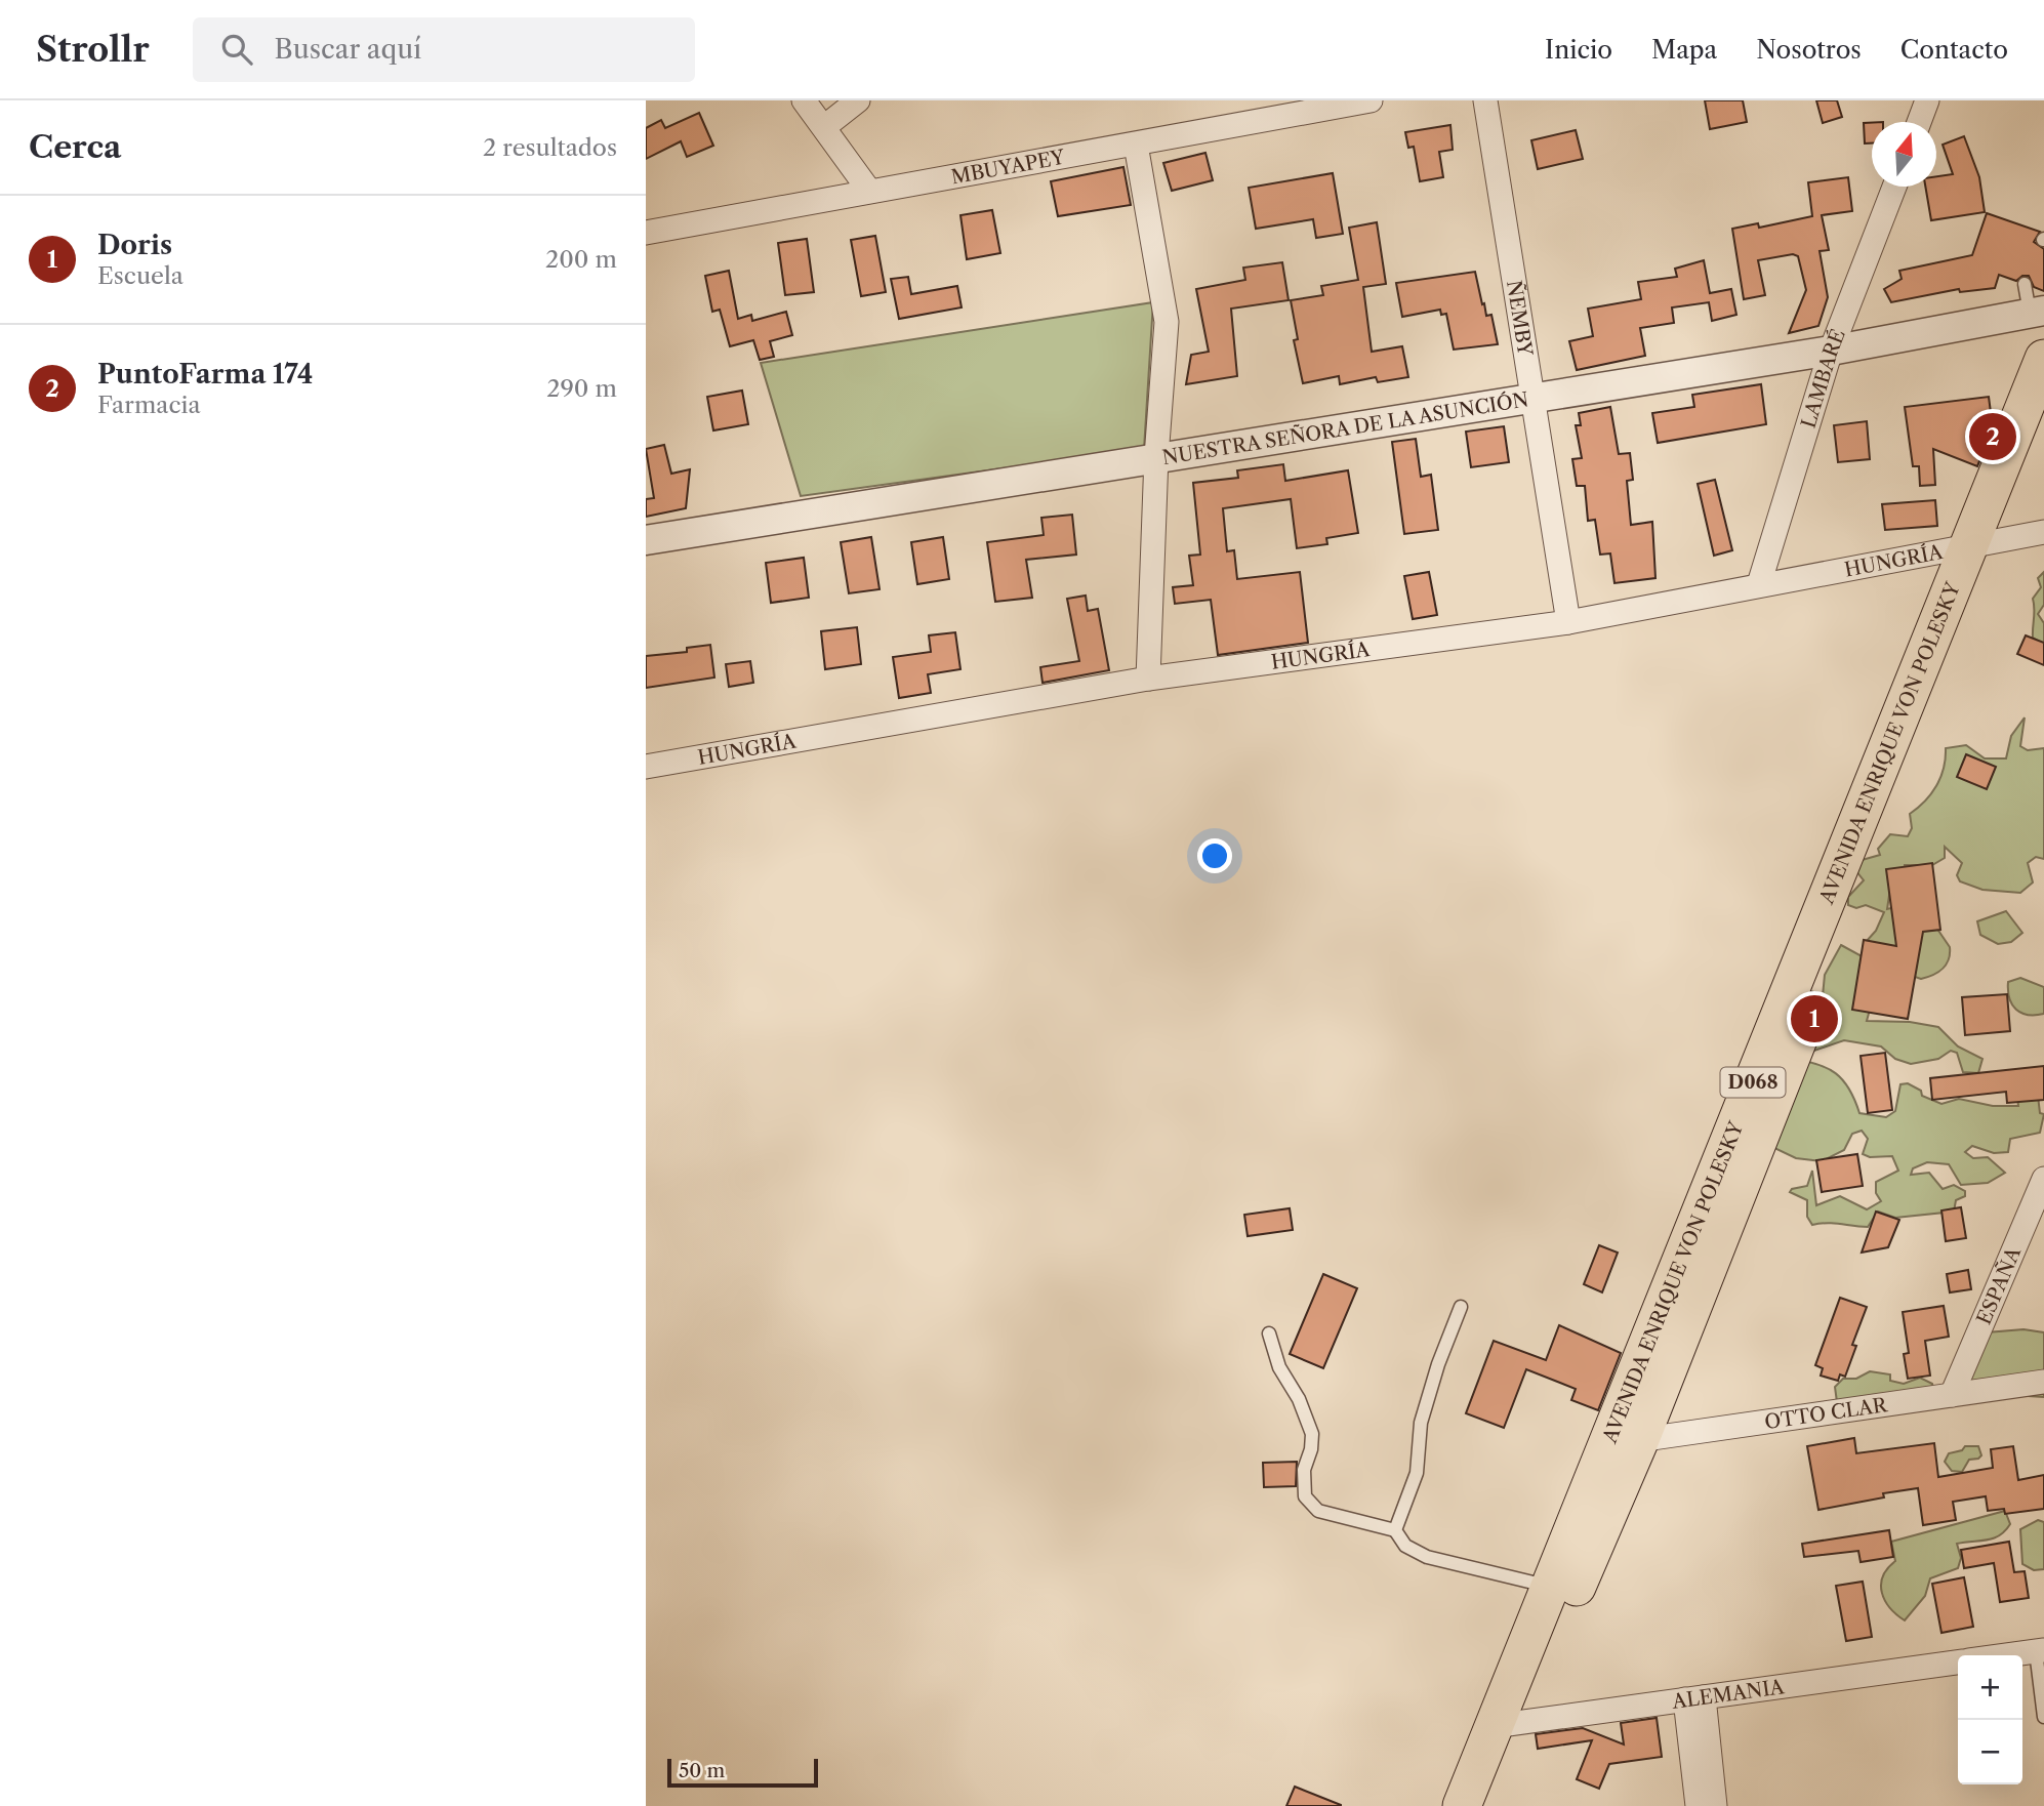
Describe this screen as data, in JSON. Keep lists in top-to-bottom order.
{
  "streets": {
    "main road": ["AVENIDA ENRIQUE VON POLESKY", "D068"],
    "street": [
      "MBUYAPEY",
      "ÑEMBY",
      "LAMBARÉ",
      "NUESTRA SEÑORA DE LA ASUNCIÓN",
      "HUNGRÍA",
      "ESPAÑA",
      "OTTO CLAR",
      "ALEMANIA"
    ]
  },
  "crossings": [
    ["ÑEMBY", "NUESTRA SEÑORA DE LA ASUNCIÓN"],
    ["ÑEMBY", "HUNGRÍA"],
    ["LAMBARÉ", "NUESTRA SEÑORA DE LA ASUNCIÓN"],
    ["LAMBARÉ", "HUNGRÍA"],
    ["HUNGRÍA", "AVENIDA ENRIQUE VON POLESKY"],
    ["AVENIDA ENRIQUE VON POLESKY", "OTTO CLAR"],
    ["AVENIDA ENRIQUE VON POLESKY", "ALEMANIA"],
    ["ESPAÑA", "OTTO CLAR"]
  ],
  "scale_bar": "50 m",
  "north": "top",
  "page": {
    "header": "Strollr",
    "search": "Buscar aquí",
    "nav": [
      "Inicio",
      "Mapa",
      "Nosotros",
      "Contacto"
    ],
    "heading": ["Cerca", "2 resultados"],
    "list": [
      {
        "mark": "1",
        "name": "Doris",
        "note": "Escuela",
        "value": "200 m"
      },
      {
        "mark": "2",
        "name": "PuntoFarma 174",
        "note": "Farmacia",
        "value": "290 m"
      }
    ],
    "pins": ["2", "1"],
    "map_buttons": ["+", "−"],
    "scale": "50 m"
  }
}
